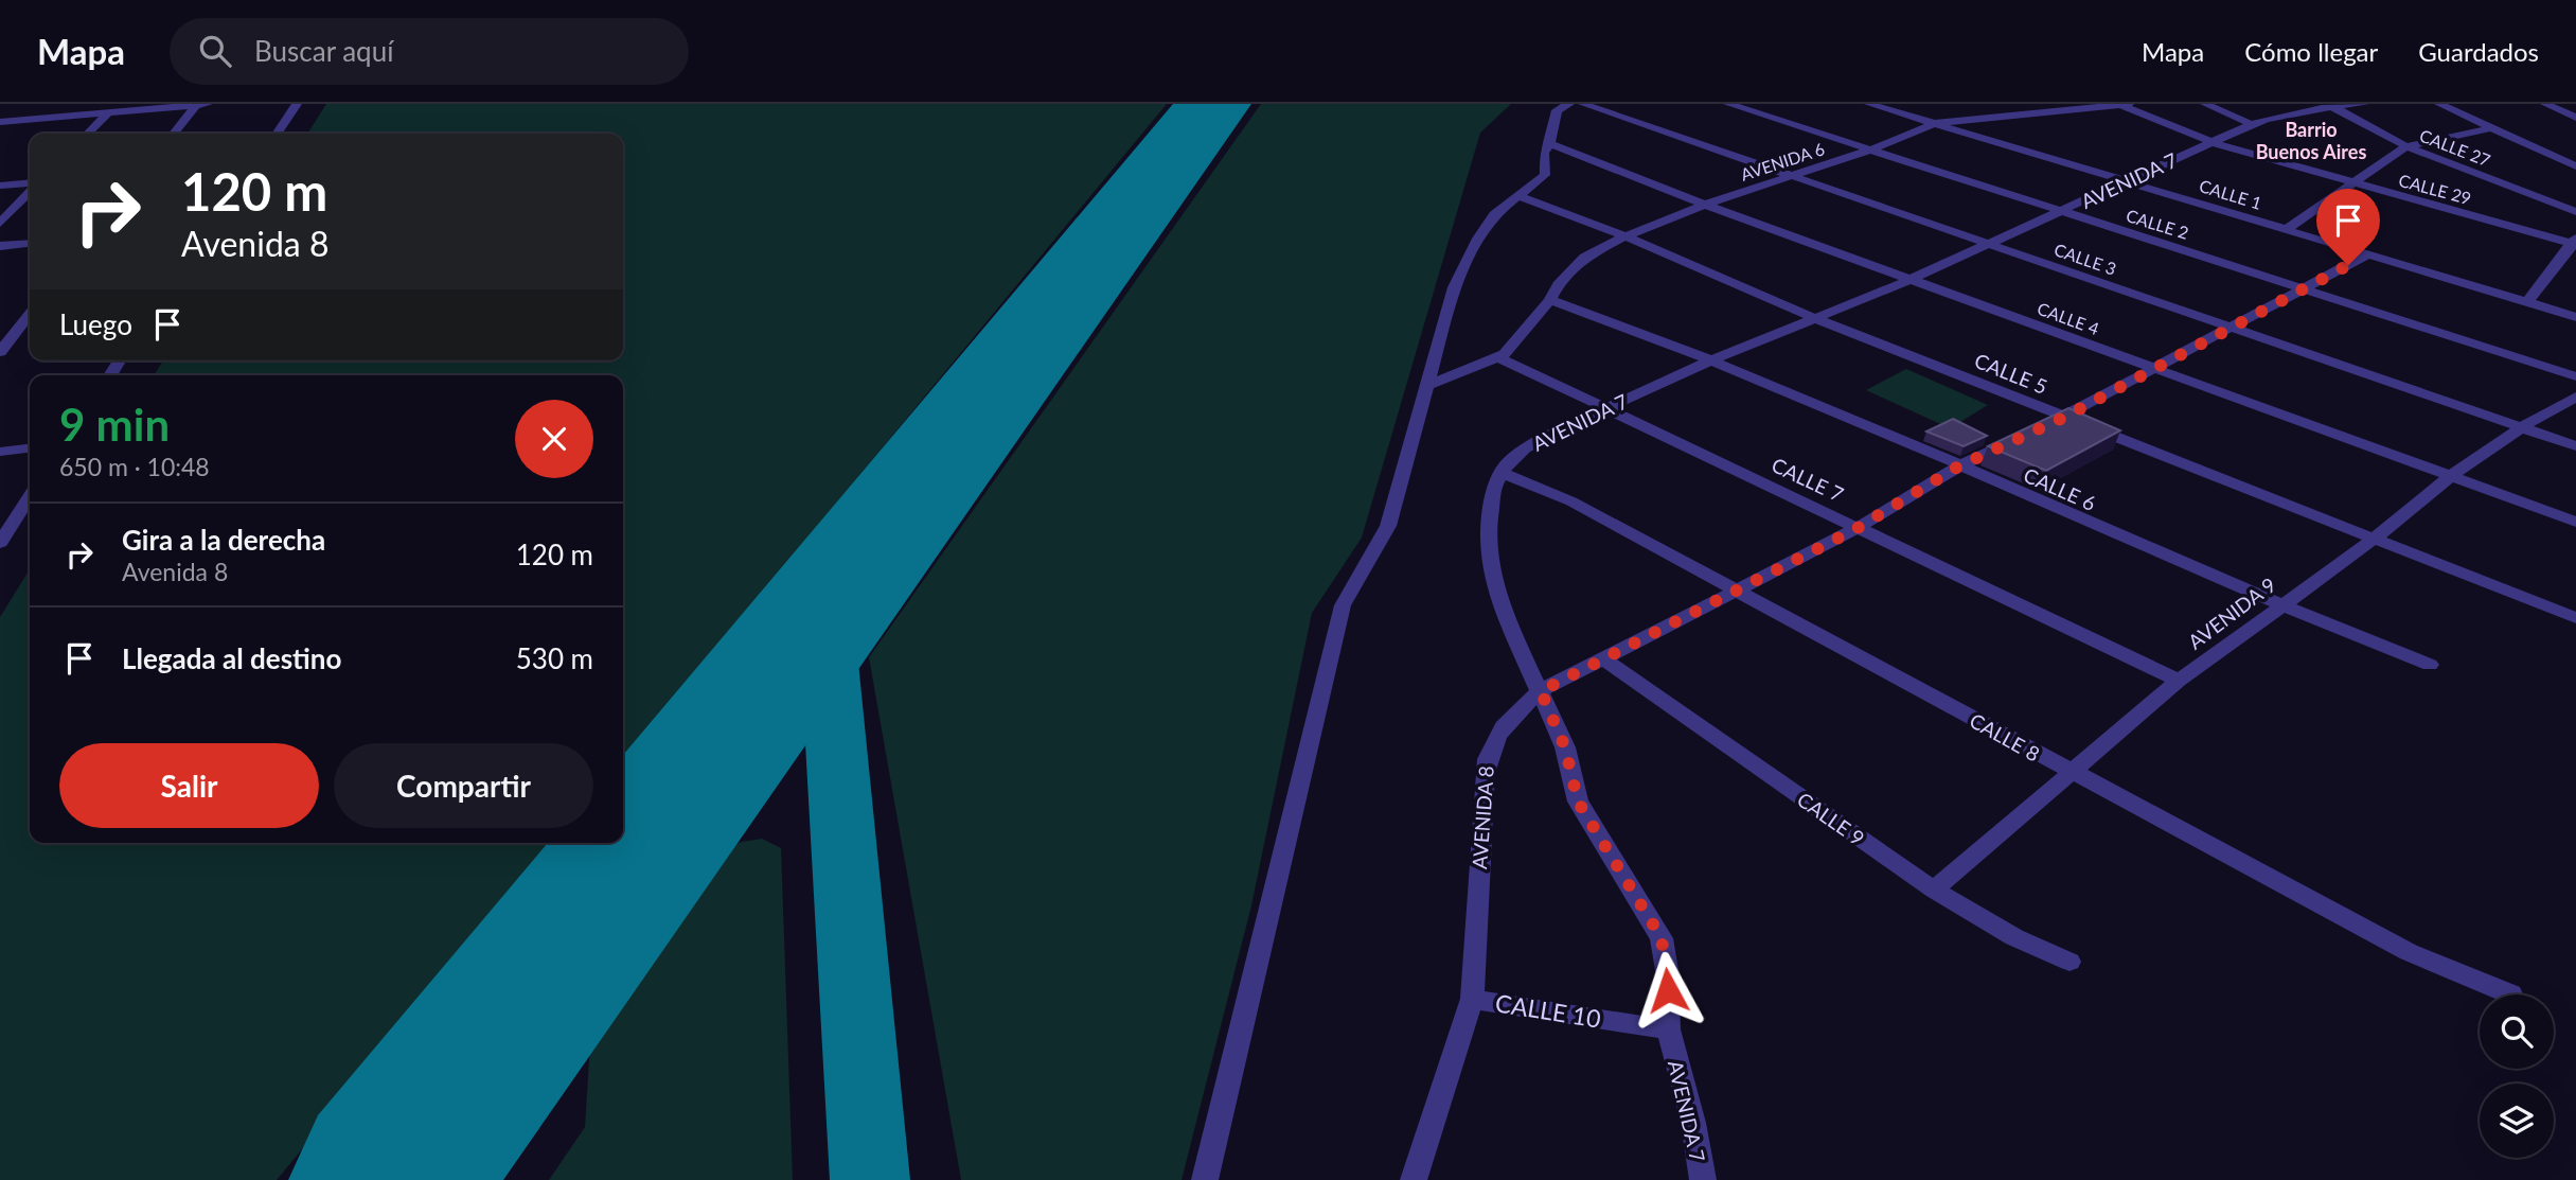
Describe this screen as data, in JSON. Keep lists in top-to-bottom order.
{
  "streets": {
    "street": [
      "CALLE 27",
      "AVENIDA 6",
      "AVENIDA 7",
      "CALLE 29",
      "CALLE 1",
      "CALLE 2",
      "CALLE 3",
      "CALLE 4",
      "CALLE 5",
      "CALLE 7",
      "CALLE 6",
      "AVENIDA 9",
      "CALLE 8",
      "AVENIDA 8",
      "CALLE 9",
      "CALLE 10"
    ]
  },
  "crossings": [
    ["CALLE 27", "AVENIDA 7"],
    ["AVENIDA 6", "CALLE 29"],
    ["AVENIDA 6", "CALLE 1"],
    ["AVENIDA 6", "CALLE 2"],
    ["AVENIDA 6", "CALLE 3"],
    ["AVENIDA 6", "CALLE 4"],
    ["AVENIDA 6", "CALLE 5"],
    ["AVENIDA 6", "CALLE 7"],
    ["AVENIDA 6", "CALLE 6"],
    ["AVENIDA 7", "CALLE 29"],
    ["AVENIDA 7", "CALLE 1"],
    ["AVENIDA 7", "CALLE 2"],
    ["AVENIDA 7", "CALLE 3"],
    ["AVENIDA 7", "CALLE 4"],
    ["AVENIDA 7", "CALLE 5"],
    ["AVENIDA 7", "CALLE 7"],
    ["AVENIDA 7", "CALLE 6"],
    ["AVENIDA 7", "CALLE 8"],
    ["AVENIDA 7", "AVENIDA 8"],
    ["AVENIDA 7", "CALLE 10"],
    ["CALLE 1", "AVENIDA 8"],
    ["CALLE 2", "AVENIDA 8"],
    ["CALLE 3", "AVENIDA 9"],
    ["CALLE 3", "AVENIDA 8"],
    ["CALLE 4", "AVENIDA 9"],
    ["CALLE 4", "AVENIDA 8"],
    ["CALLE 5", "AVENIDA 9"],
    ["CALLE 5", "AVENIDA 8"],
    ["CALLE 7", "AVENIDA 9"],
    ["CALLE 7", "AVENIDA 8"],
    ["CALLE 6", "AVENIDA 9"],
    ["CALLE 6", "AVENIDA 8"],
    ["AVENIDA 9", "CALLE 8"],
    ["AVENIDA 9", "CALLE 9"],
    ["CALLE 8", "AVENIDA 8"],
    ["AVENIDA 8", "CALLE 9"],
    ["AVENIDA 8", "CALLE 10"]
  ],
  "districts": ["Barrio Buenos Aires"],
  "page": {
    "header": "Mapa",
    "search": "Buscar aquí",
    "nav": ["Mapa", "Cómo llegar", "Guardados"],
    "turn": ["120 m", "Avenida 8"],
    "then": "Luego",
    "heading": ["9 min", "650 m · 10:48"],
    "list": [
      {
        "name": "Gira a la derecha",
        "note": "Avenida 8",
        "value": "120 m"
      },
      {
        "name": "Llegada al destino",
        "value": "530 m"
      }
    ],
    "buttons": ["Salir", "Compartir"]
  }
}
